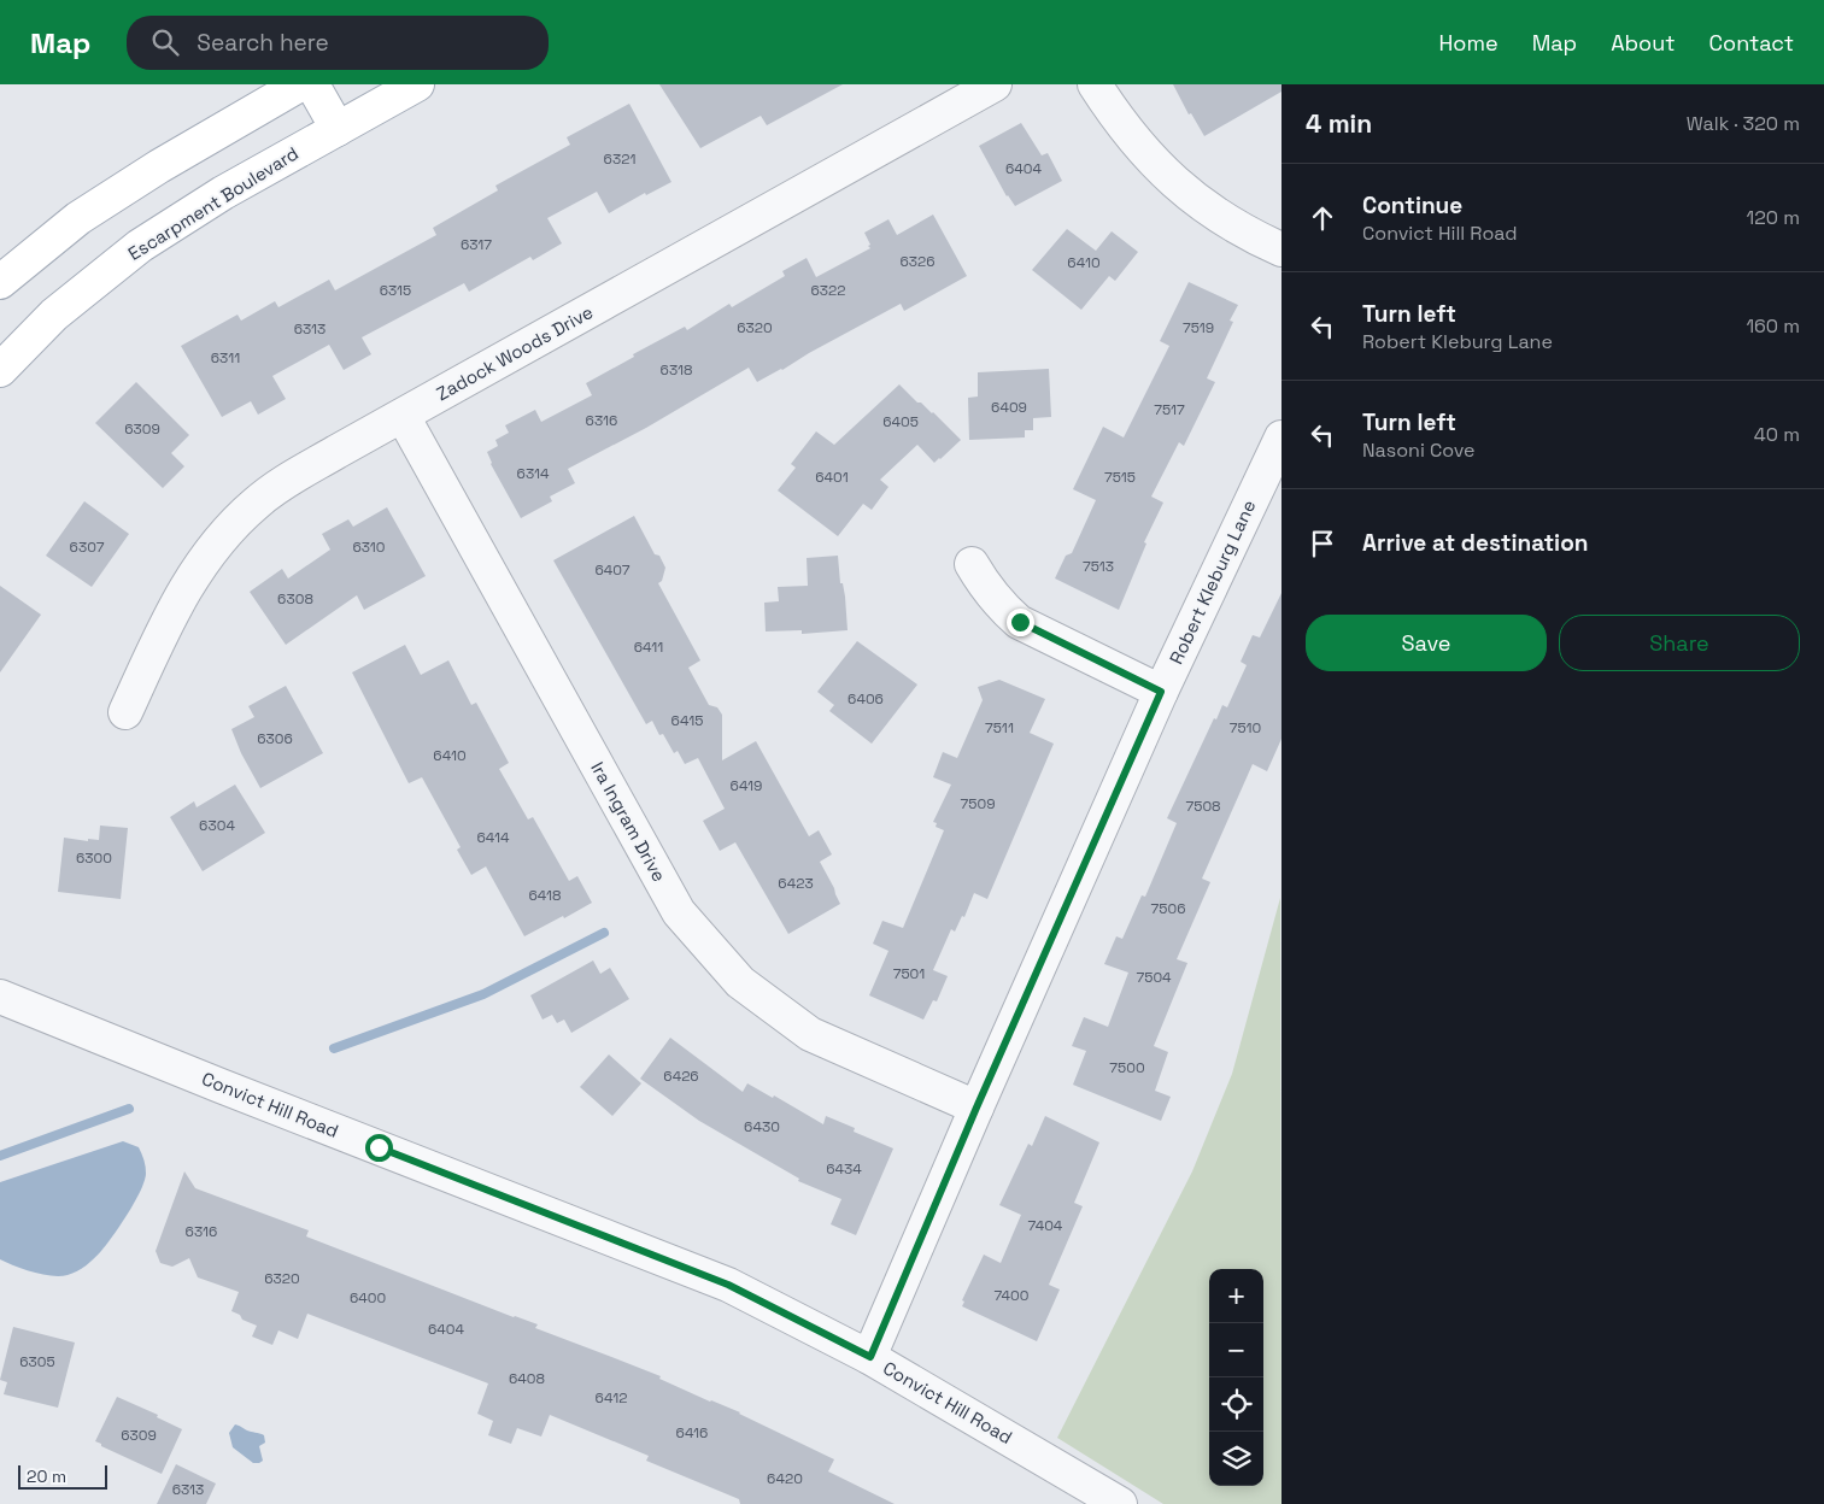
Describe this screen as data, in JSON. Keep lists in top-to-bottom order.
{
  "streets": {
    "main road": ["Escarpment Boulevard"],
    "street": [
      "Zadock Woods Drive",
      "Robert Kleburg Lane",
      "Ira Ingram Drive",
      "Convict Hill Road"
    ]
  },
  "crossings": [
    ["Zadock Woods Drive", "Ira Ingram Drive"],
    ["Robert Kleburg Lane", "Ira Ingram Drive"],
    ["Robert Kleburg Lane", "Convict Hill Road"]
  ],
  "house_numbers": [
    "6321",
    "6404",
    "6317",
    "6326",
    "6410",
    "6315",
    "6322",
    "6320",
    "7519",
    "6313",
    "6311",
    "6318",
    "6409",
    "7517",
    "6316",
    "6405",
    "6309",
    "6314",
    "6401",
    "7515",
    "6307",
    "6310",
    "7513",
    "6407",
    "6308",
    "6411",
    "6406",
    "6415",
    "7511",
    "7510",
    "6306",
    "6410",
    "6419",
    "7509",
    "7508",
    "6304",
    "6414",
    "6300",
    "6423",
    "6418",
    "7506",
    "7501",
    "7504",
    "7500",
    "6426",
    "6430",
    "6434",
    "7404",
    "6316",
    "6320",
    "7400",
    "6400",
    "6404",
    "6305",
    "6408",
    "6412",
    "6416",
    "6309",
    "6420",
    "6313"
  ],
  "scale_bar": "20 m",
  "page": {
    "header": "Map",
    "search": "Search here",
    "nav": [
      "Home",
      "Map",
      "About",
      "Contact"
    ],
    "heading": ["4 min", "Walk · 320 m"],
    "list": [
      ["Continue", "Convict Hill Road", "120 m"],
      ["Turn left", "Robert Kleburg Lane", "160 m"],
      ["Turn left", "Nasoni Cove", "40 m"],
      "Arrive at destination"
    ],
    "buttons": ["Save", "Share"],
    "map_buttons": ["+", "−"],
    "scale": "20 m"
  }
}
